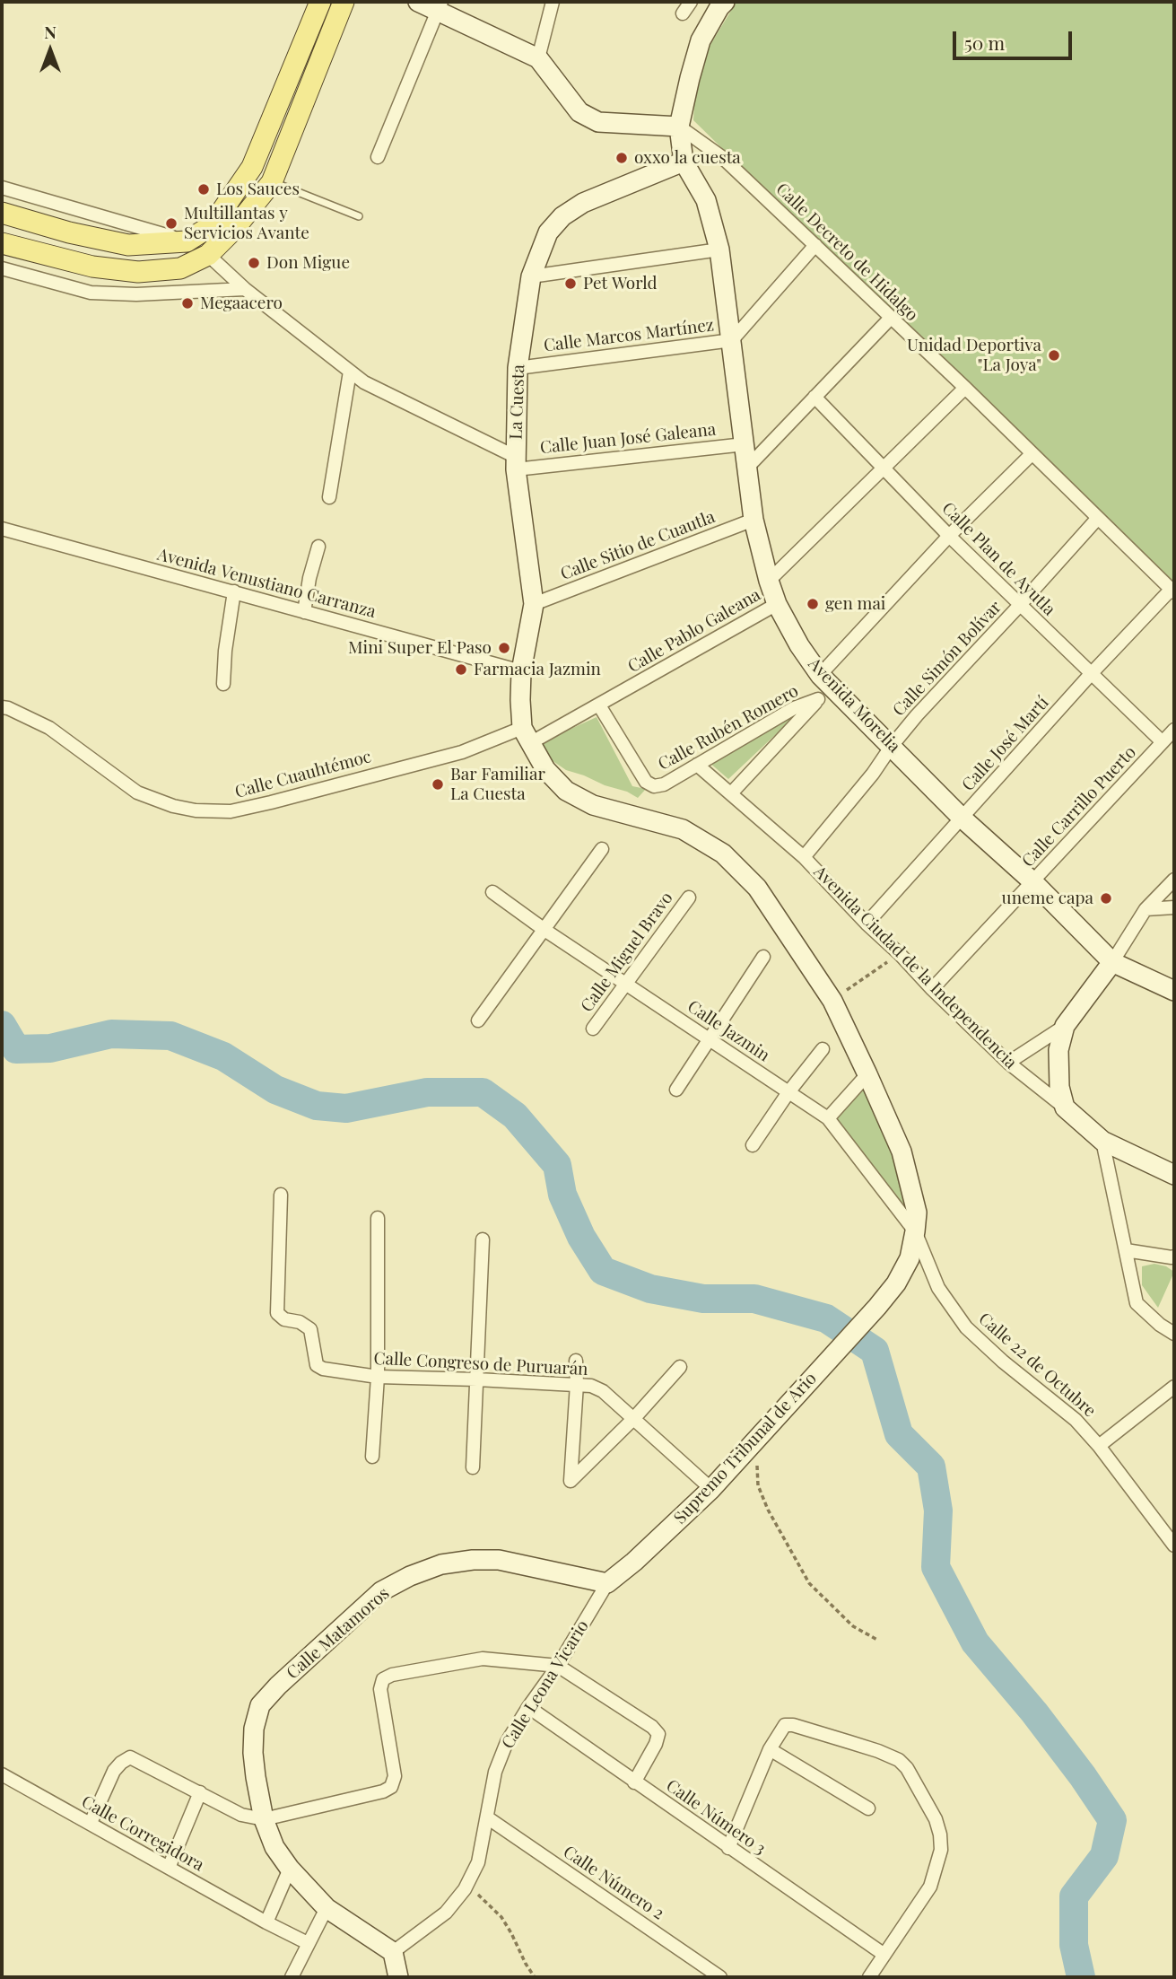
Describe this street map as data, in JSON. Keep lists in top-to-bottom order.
{
  "streets": {
    "street": [
      "Calle Decreto de Hidalgo",
      "Calle Marcos Martínez",
      "La Cuesta",
      "Calle Juan José Galeana",
      "Calle Sitio de Cuautla",
      "Calle Plan de Ayutla",
      "Avenida Venustiano Carranza",
      "Calle Pablo Galeana",
      "Calle Simón Bolívar",
      "Avenida Morelia",
      "Calle Rubén Romero",
      "Calle José Martí",
      "Calle Cuauhtémoc",
      "Calle Carrillo Puerto",
      "Calle Miguel Bravo",
      "Avenida Ciudad de la Independencia",
      "Calle Jazmin",
      "Calle Congreso de Puruarán",
      "Calle 22 de Octubre",
      "Supremo Tribunal de Ario",
      "Calle Matamoros",
      "Calle Leona Vicario",
      "Calle Número 3",
      "Calle Corregidora",
      "Calle Número 2"
    ]
  },
  "crossings": [
    ["Calle Decreto de Hidalgo", "Calle Marcos Martínez"],
    ["Calle Decreto de Hidalgo", "Calle Pablo Galeana"],
    ["Calle Decreto de Hidalgo", "Calle Simón Bolívar"],
    ["Calle Decreto de Hidalgo", "Calle José Martí"],
    ["Calle Marcos Martínez", "La Cuesta"],
    ["Calle Marcos Martínez", "Avenida Morelia"],
    ["La Cuesta", "Calle Juan José Galeana"],
    ["La Cuesta", "Calle Sitio de Cuautla"],
    ["La Cuesta", "Avenida Venustiano Carranza"],
    ["La Cuesta", "Calle Pablo Galeana"],
    ["La Cuesta", "Avenida Morelia"],
    ["La Cuesta", "Calle Cuauhtémoc"],
    ["La Cuesta", "Supremo Tribunal de Ario"],
    ["Calle Juan José Galeana", "Avenida Morelia"],
    ["Calle Sitio de Cuautla", "Avenida Morelia"],
    ["Calle Plan de Ayutla", "Calle Pablo Galeana"],
    ["Calle Plan de Ayutla", "Calle Simón Bolívar"],
    ["Calle Plan de Ayutla", "Calle José Martí"],
    ["Calle Plan de Ayutla", "Calle Carrillo Puerto"],
    ["Calle Pablo Galeana", "Avenida Morelia"],
    ["Calle Pablo Galeana", "Calle Rubén Romero"],
    ["Calle Pablo Galeana", "Calle Cuauhtémoc"],
    ["Calle Pablo Galeana", "Supremo Tribunal de Ario"],
    ["Calle Simón Bolívar", "Avenida Morelia"],
    ["Calle Simón Bolívar", "Avenida Ciudad de la Independencia"],
    ["Avenida Morelia", "Calle José Martí"],
    ["Avenida Morelia", "Calle Carrillo Puerto"],
    ["Calle Rubén Romero", "Avenida Ciudad de la Independencia"],
    ["Calle José Martí", "Avenida Ciudad de la Independencia"],
    ["Calle Cuauhtémoc", "Supremo Tribunal de Ario"],
    ["Calle Carrillo Puerto", "Avenida Ciudad de la Independencia"],
    ["Calle Miguel Bravo", "Calle Jazmin"],
    ["Calle Jazmin", "Calle 22 de Octubre"],
    ["Calle Jazmin", "Supremo Tribunal de Ario"],
    ["Calle Congreso de Puruarán", "Supremo Tribunal de Ario"],
    ["Calle 22 de Octubre", "Supremo Tribunal de Ario"],
    ["Supremo Tribunal de Ario", "Calle Matamoros"],
    ["Supremo Tribunal de Ario", "Calle Leona Vicario"],
    ["Calle Matamoros", "Calle Leona Vicario"],
    ["Calle Leona Vicario", "Calle Número 3"],
    ["Calle Leona Vicario", "Calle Número 2"]
  ],
  "places": [
    "oxxo la cuesta",
    "Los Sauces",
    "Multillantas y Servicios Avante",
    "Don Migue",
    "Pet World",
    "Megaacero",
    "Unidad Deportiva \"La Joya\"",
    "gen mai",
    "Mini Super El Paso",
    "Farmacia Jazmin",
    "Bar Familiar La Cuesta",
    "uneme capa"
  ],
  "scale_bar": "50 m",
  "north": "top"
}
